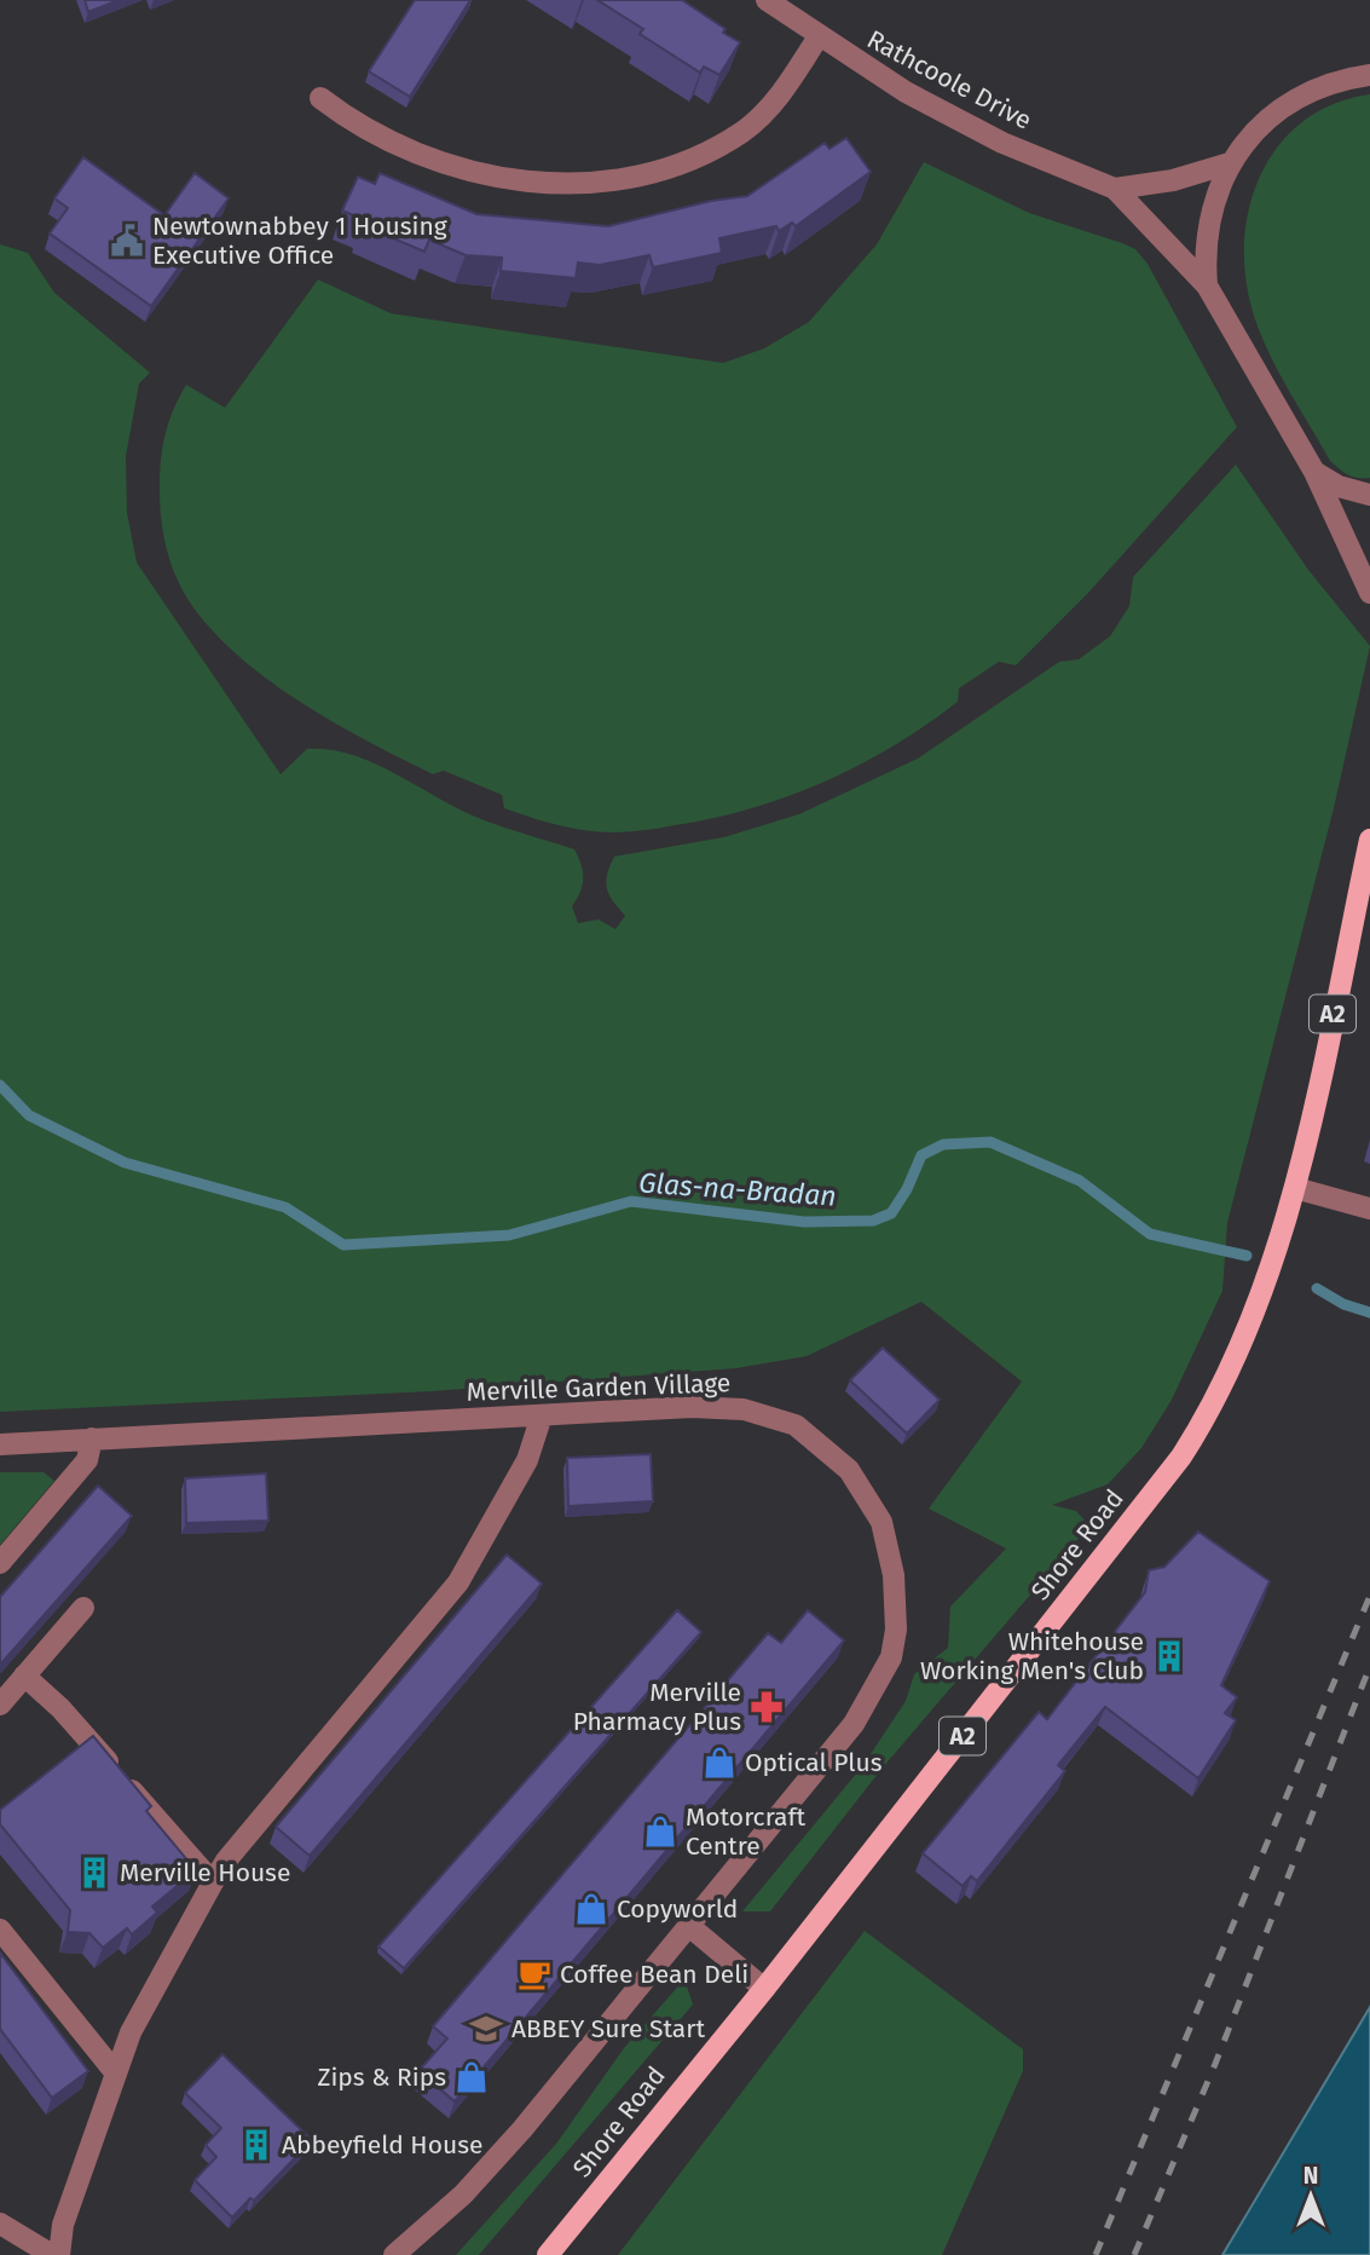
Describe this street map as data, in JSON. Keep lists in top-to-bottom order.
{
  "streets": {
    "main road": ["A2", "Shore Road"],
    "street": ["Rathcoole Drive", "Merville Garden Village"]
  },
  "water": ["Glas-na-Bradan"],
  "places": {
    "public building": ["Newtownabbey 1 Housing Executive Office"],
    "building": ["Whitehouse Working Men's Club", "Merville House", "Abbeyfield House"],
    "pharmacy": ["Merville Pharmacy Plus"],
    "shop": [
      "Optical Plus",
      "Motorcraft Centre",
      "Copyworld",
      "Zips & Rips"
    ],
    "cafe": ["Coffee Bean Deli"],
    "school or university": ["ABBEY Sure Start"]
  },
  "north": "top"
}
